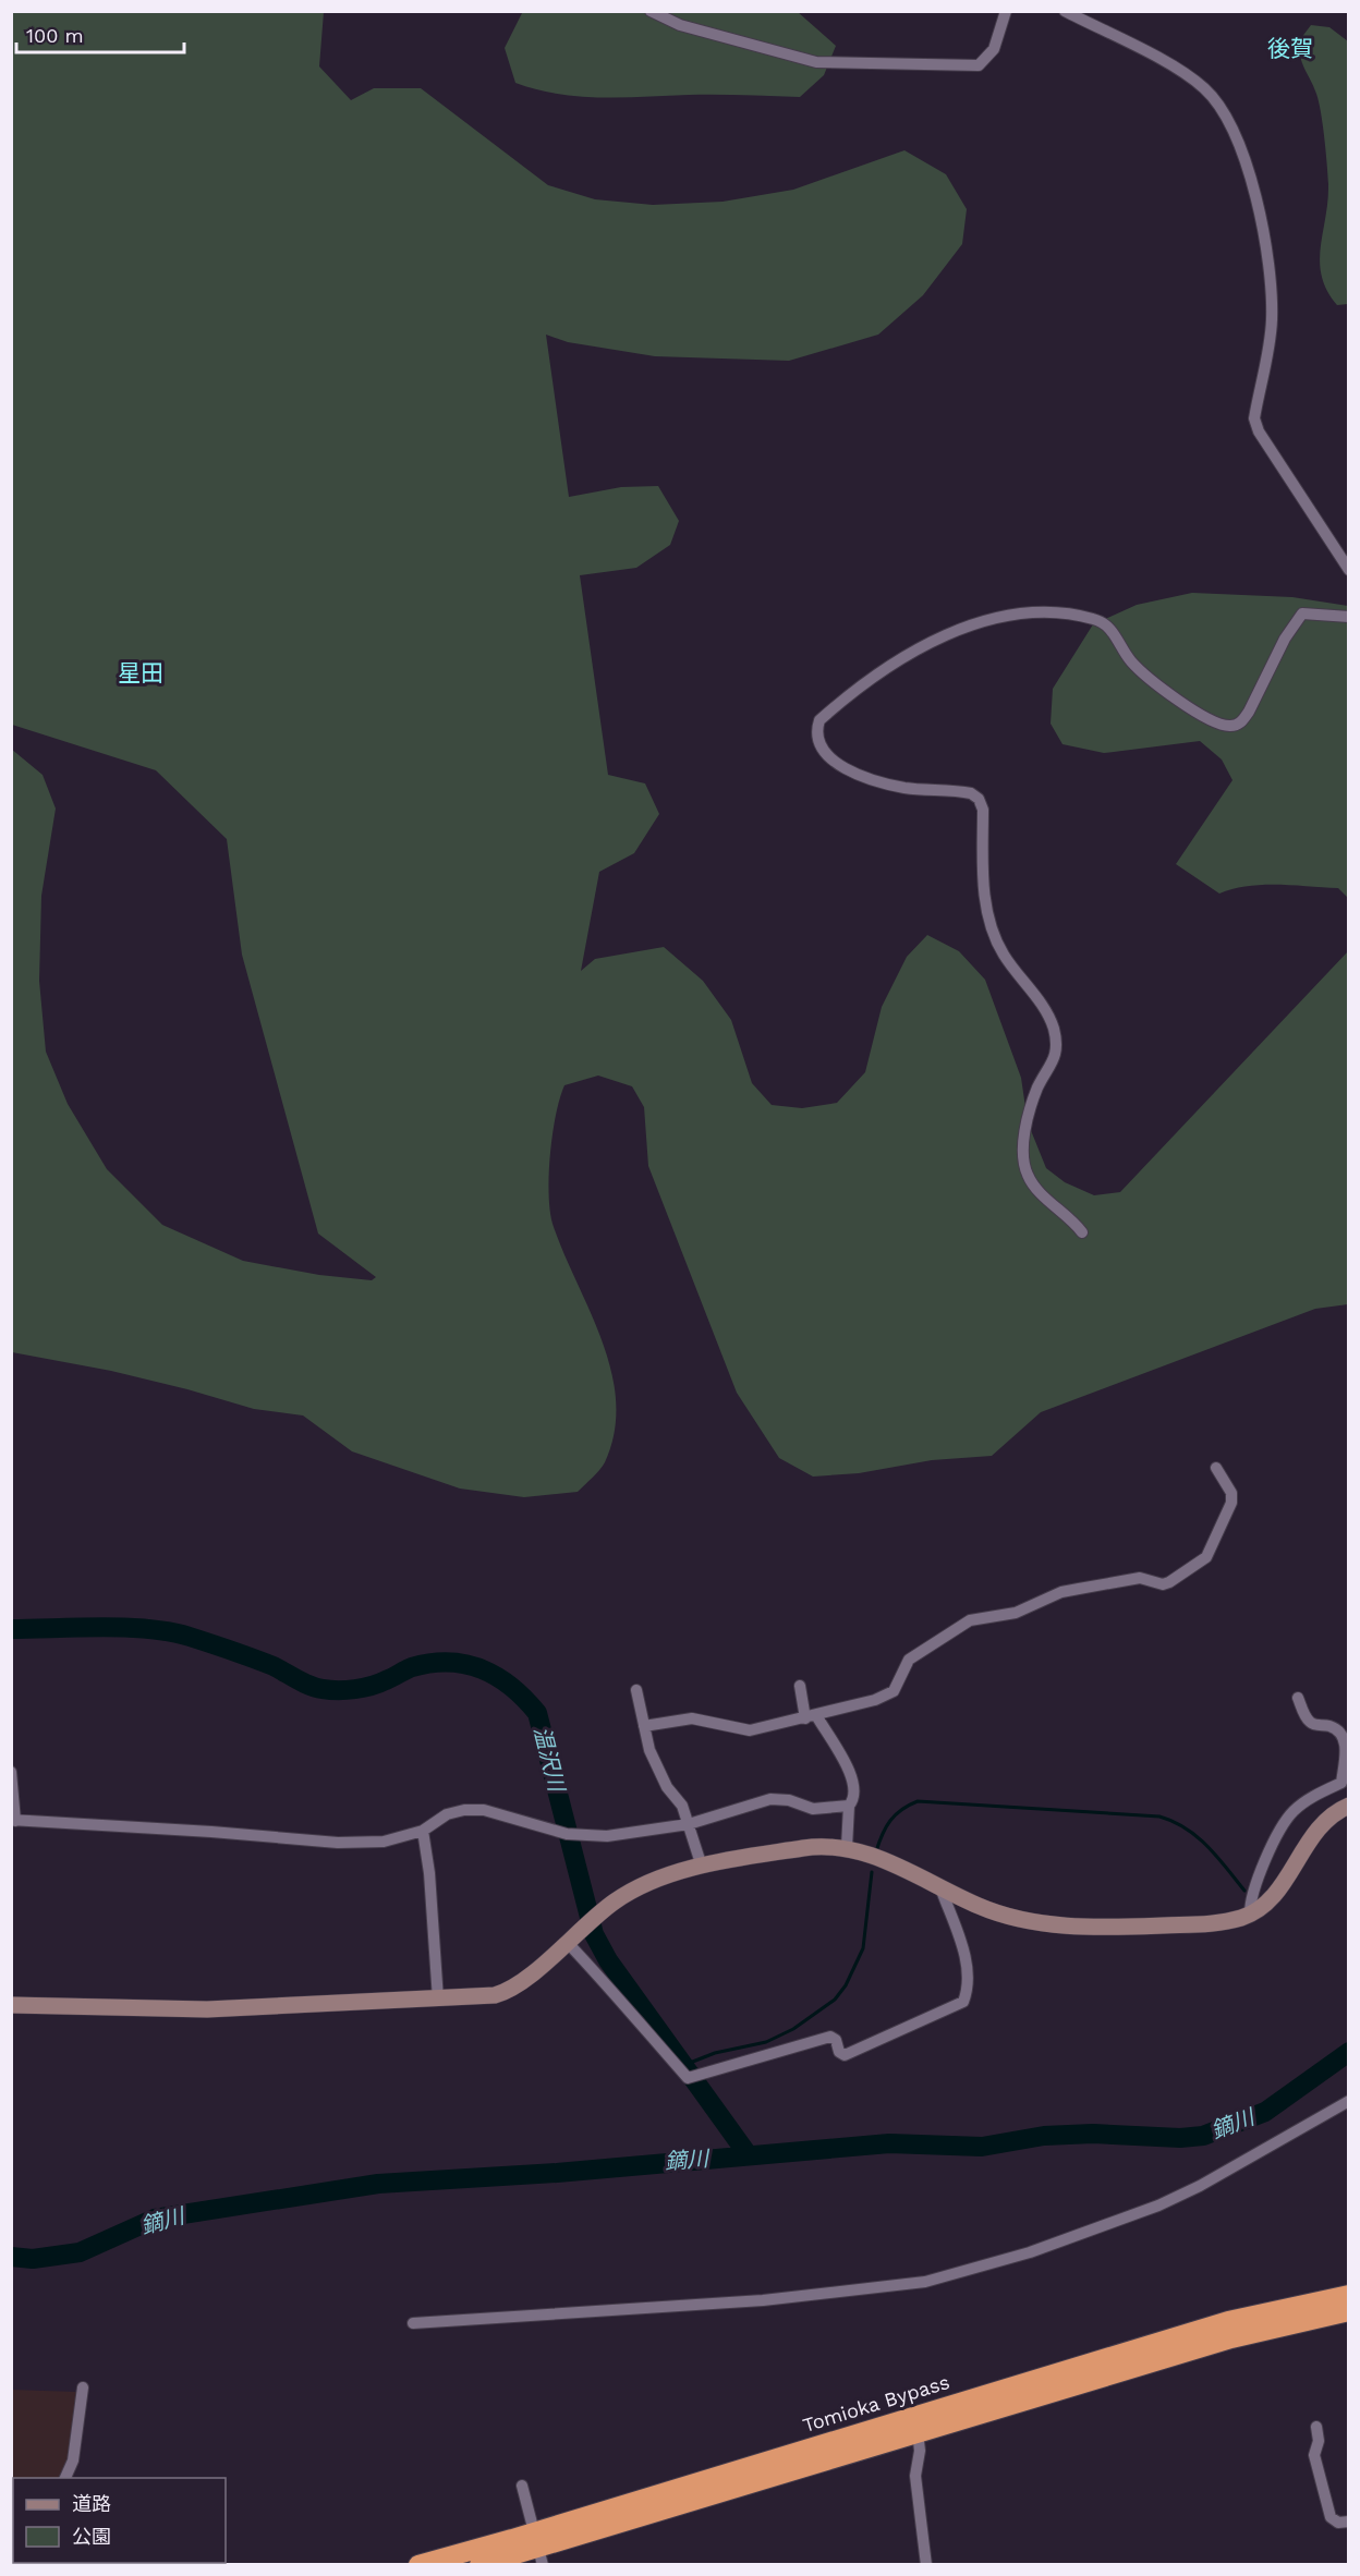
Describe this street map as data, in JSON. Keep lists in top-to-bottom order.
{
  "streets": {
    "highway": ["Tomioka Bypass"]
  },
  "districts": ["後賀", "星田"],
  "water": ["温沢川", "鏑川"],
  "legend": ["道路", "公園"],
  "scale_bar": "100 m"
}
